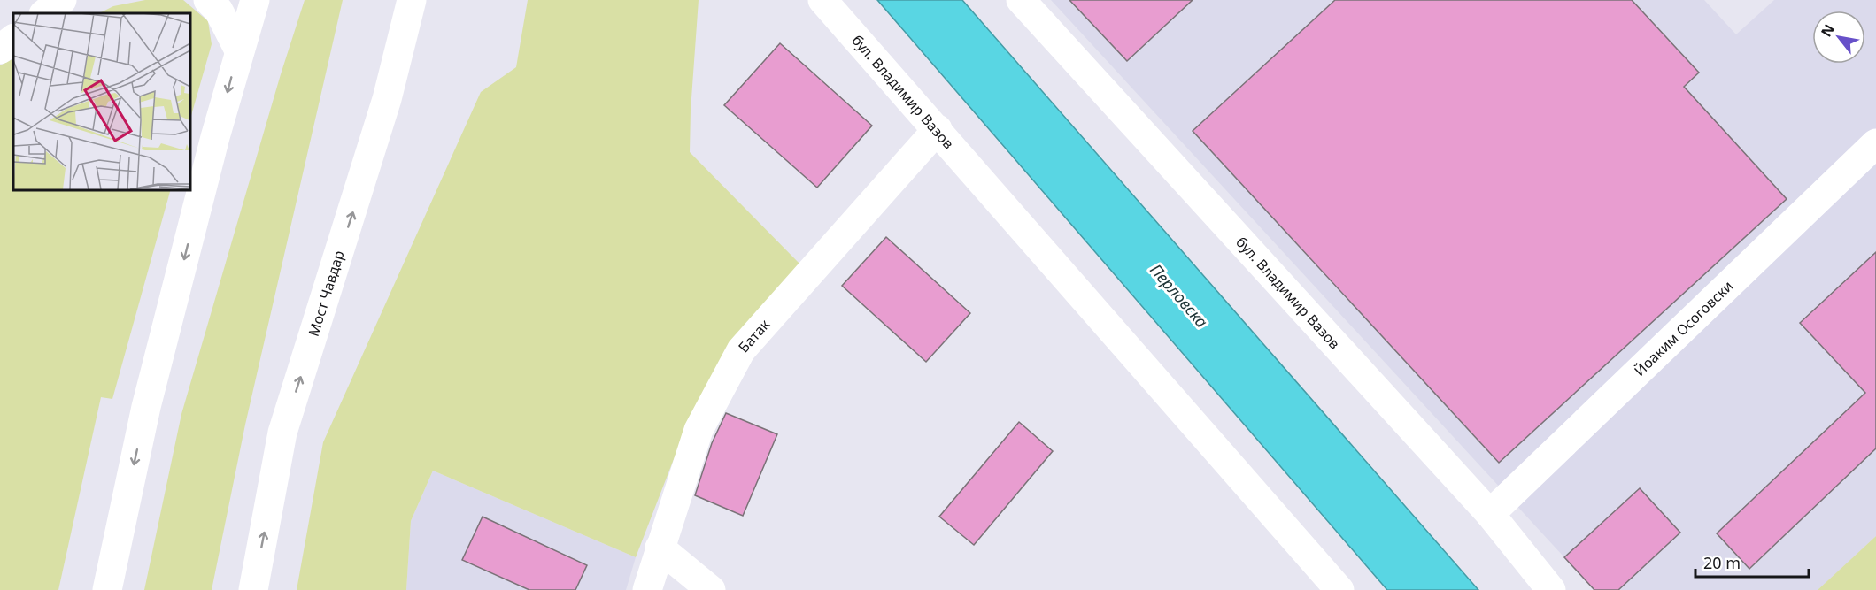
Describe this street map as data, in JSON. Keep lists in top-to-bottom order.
{
  "streets": {
    "street": [
      "бул. Владимир Вазов",
      "Мост Чавдар",
      "Йоаким Осоговски",
      "Батак"
    ]
  },
  "crossings": [
    ["бул. Владимир Вазов", "Йоаким Осоговски"],
    ["бул. Владимир Вазов", "Батак"]
  ],
  "water": ["Перловска"],
  "scale_bar": "20 m",
  "north": "top left"
}
